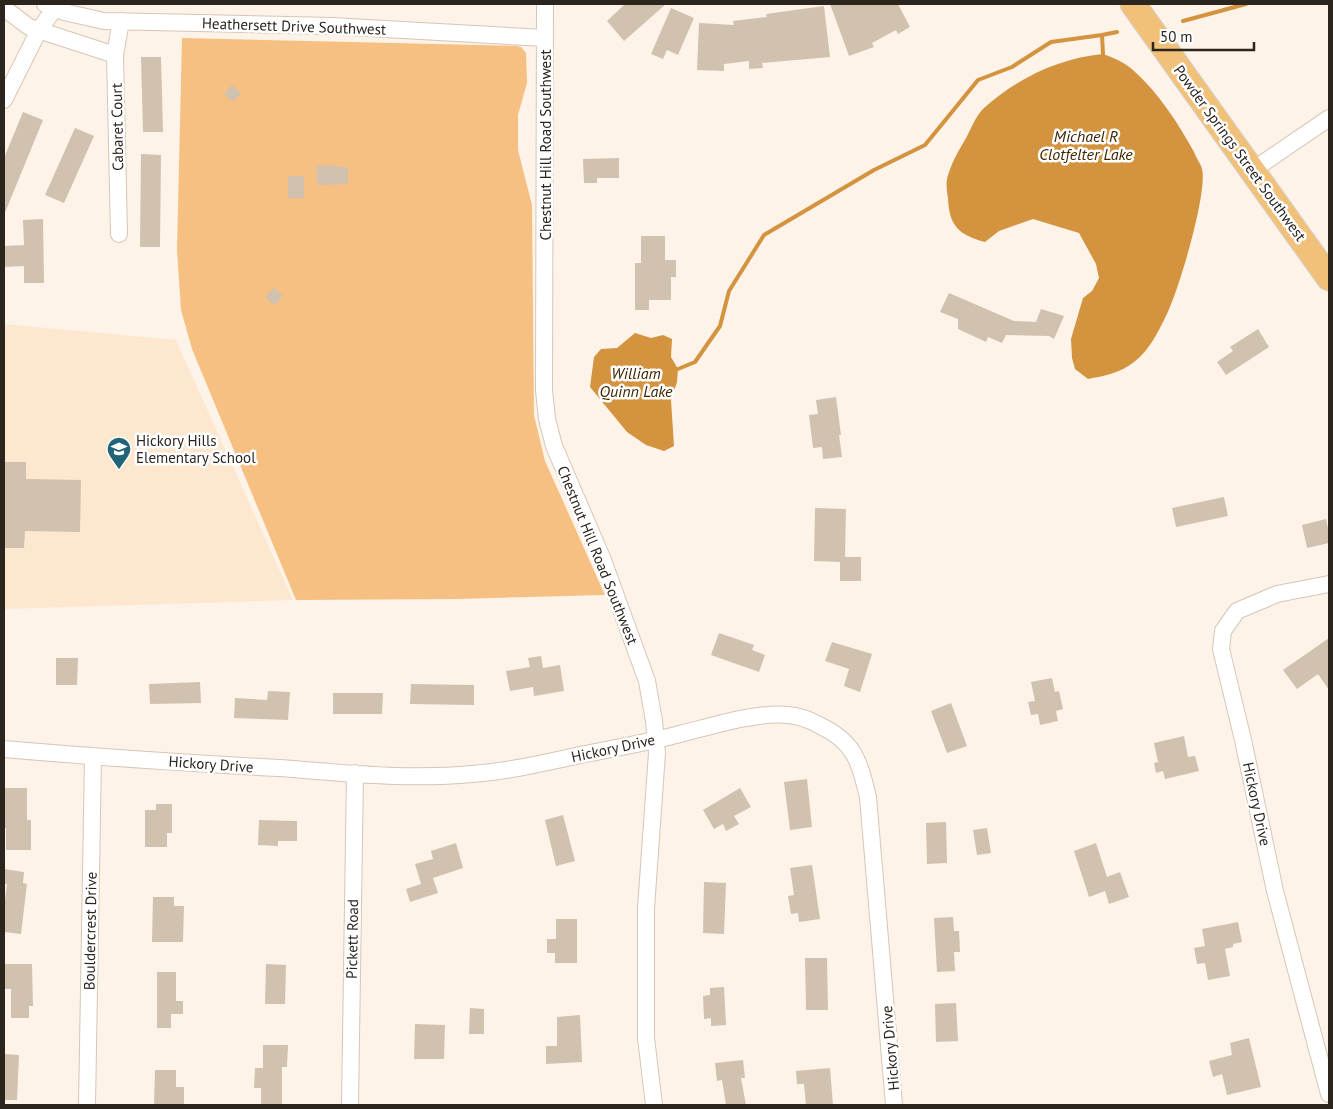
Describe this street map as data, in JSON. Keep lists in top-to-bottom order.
{
  "streets": {
    "main road": ["Powder Springs Street Southwest"],
    "street": [
      "Heathersett Drive Southwest",
      "Cabaret Court",
      "Chestnut Hill Road Southwest",
      "Hickory Drive",
      "Bouldercrest Drive",
      "Pickett Road"
    ]
  },
  "crossings": [
    ["Heathersett Drive Southwest", "Cabaret Court"],
    ["Heathersett Drive Southwest", "Chestnut Hill Road Southwest"],
    ["Chestnut Hill Road Southwest", "Hickory Drive"],
    ["Hickory Drive", "Bouldercrest Drive"],
    ["Hickory Drive", "Pickett Road"]
  ],
  "water": ["Michael R Clotfelter Lake", "William Quinn Lake"],
  "places": {
    "school or university": ["Hickory Hills Elementary School"]
  },
  "scale_bar": "50 m"
}
